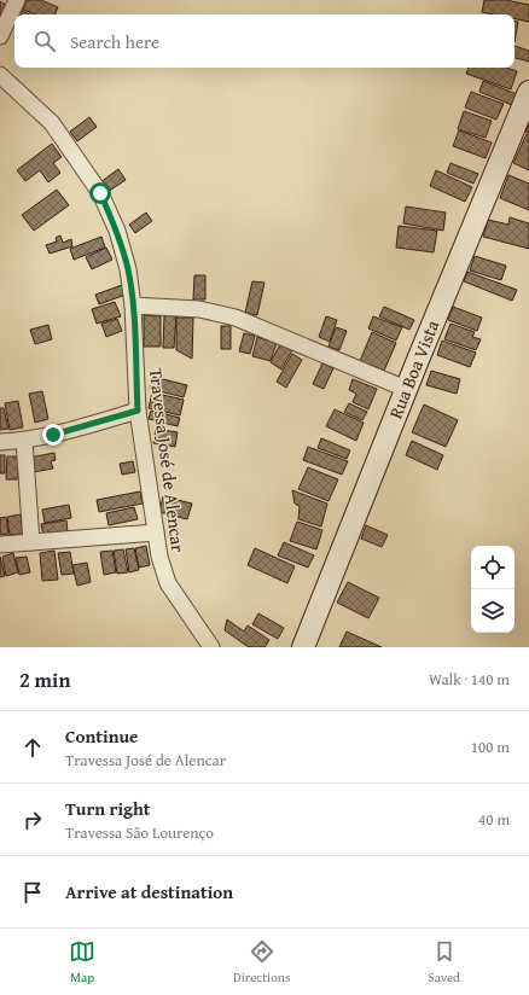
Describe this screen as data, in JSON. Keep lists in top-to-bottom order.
{
  "streets": {
    "street": ["Rua Boa Vista", "Travessa José de Alencar"]
  },
  "page": {
    "search": "Search here",
    "heading": ["2 min", "Walk · 140 m"],
    "list": [
      ["Continue", "Travessa José de Alencar", "100 m"],
      ["Turn right", "Travessa São Lourenço", "40 m"],
      "Arrive at destination"
    ],
    "nav": ["Map", "Directions", "Saved"]
  }
}
